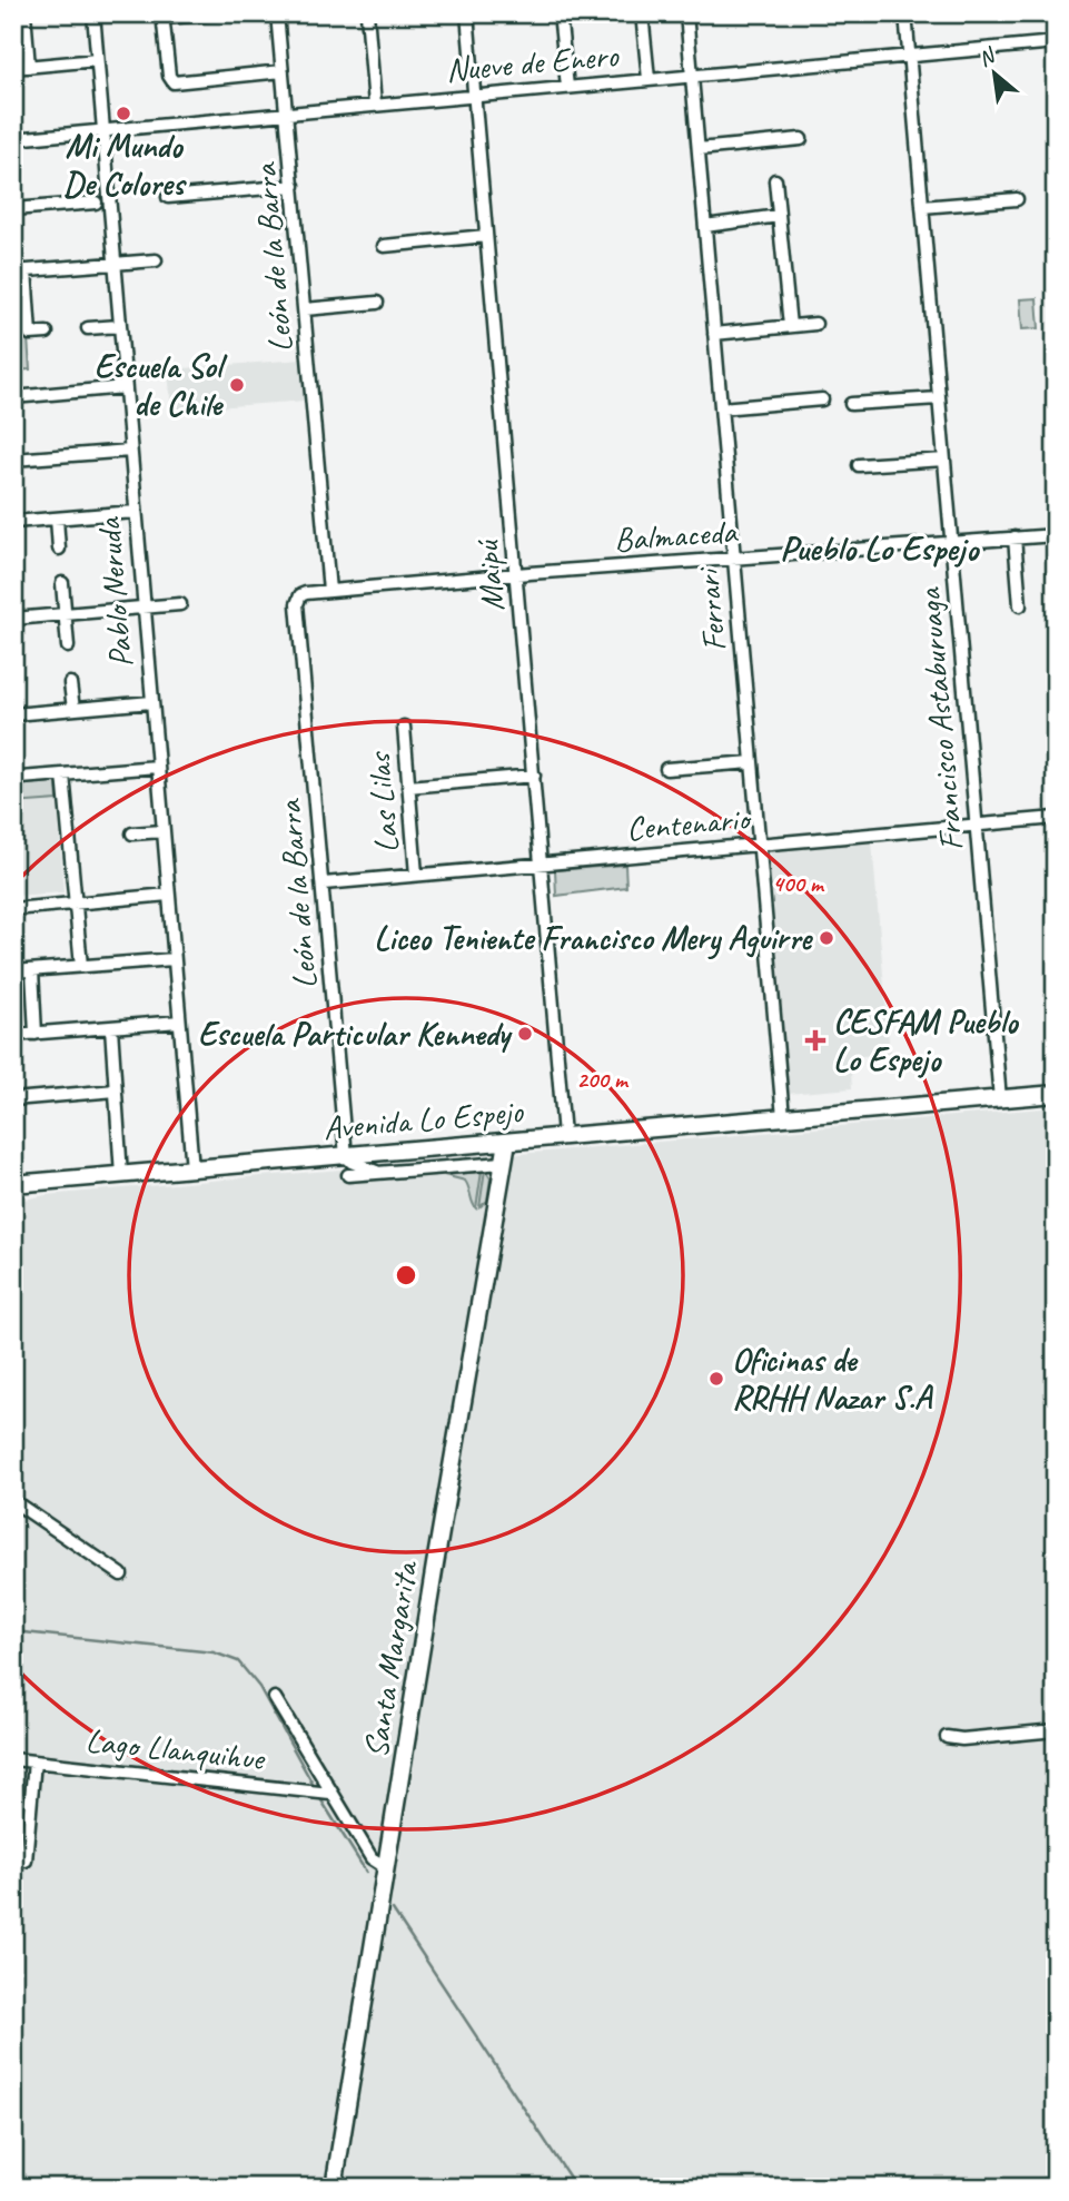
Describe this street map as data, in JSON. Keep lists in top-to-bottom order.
{
  "streets": {
    "main road": ["Avenida Lo Espejo", "Santa Margarita"],
    "street": [
      "Nueve de Enero",
      "León de la Barra",
      "Balmaceda",
      "Maipú",
      "Pablo Neruda",
      "Ferrari",
      "Francisco Astaburuaga",
      "Las Lilas",
      "Centenario",
      "Lago Llanquihue"
    ]
  },
  "crossings": [
    ["Nueve de Enero", "León de la Barra"],
    ["Nueve de Enero", "Maipú"],
    ["Nueve de Enero", "Pablo Neruda"],
    ["Nueve de Enero", "Ferrari"],
    ["Nueve de Enero", "Francisco Astaburuaga"],
    ["León de la Barra", "Balmaceda"],
    ["León de la Barra", "Centenario"],
    ["León de la Barra", "Avenida Lo Espejo"],
    ["Balmaceda", "Maipú"],
    ["Balmaceda", "Ferrari"],
    ["Balmaceda", "Francisco Astaburuaga"],
    ["Maipú", "Centenario"],
    ["Maipú", "Avenida Lo Espejo"],
    ["Pablo Neruda", "Avenida Lo Espejo"],
    ["Ferrari", "Centenario"],
    ["Ferrari", "Avenida Lo Espejo"],
    ["Francisco Astaburuaga", "Centenario"],
    ["Francisco Astaburuaga", "Avenida Lo Espejo"],
    ["Las Lilas", "Centenario"],
    ["Avenida Lo Espejo", "Santa Margarita"],
    ["Santa Margarita", "Lago Llanquihue"]
  ],
  "districts": ["Pueblo Lo Espejo"],
  "places": {
    "other": [
      "Mi Mundo De Colores",
      "Escuela Sol de Chile",
      "Liceo Teniente Francisco Mery Aguirre",
      "Escuela Particular Kennedy",
      "Oficinas de RRHH Nazar S.A"
    ],
    "health": ["CESFAM Pueblo Lo Espejo"]
  },
  "north": "top left",
  "rings": ["400 m", "200 m"]
}
